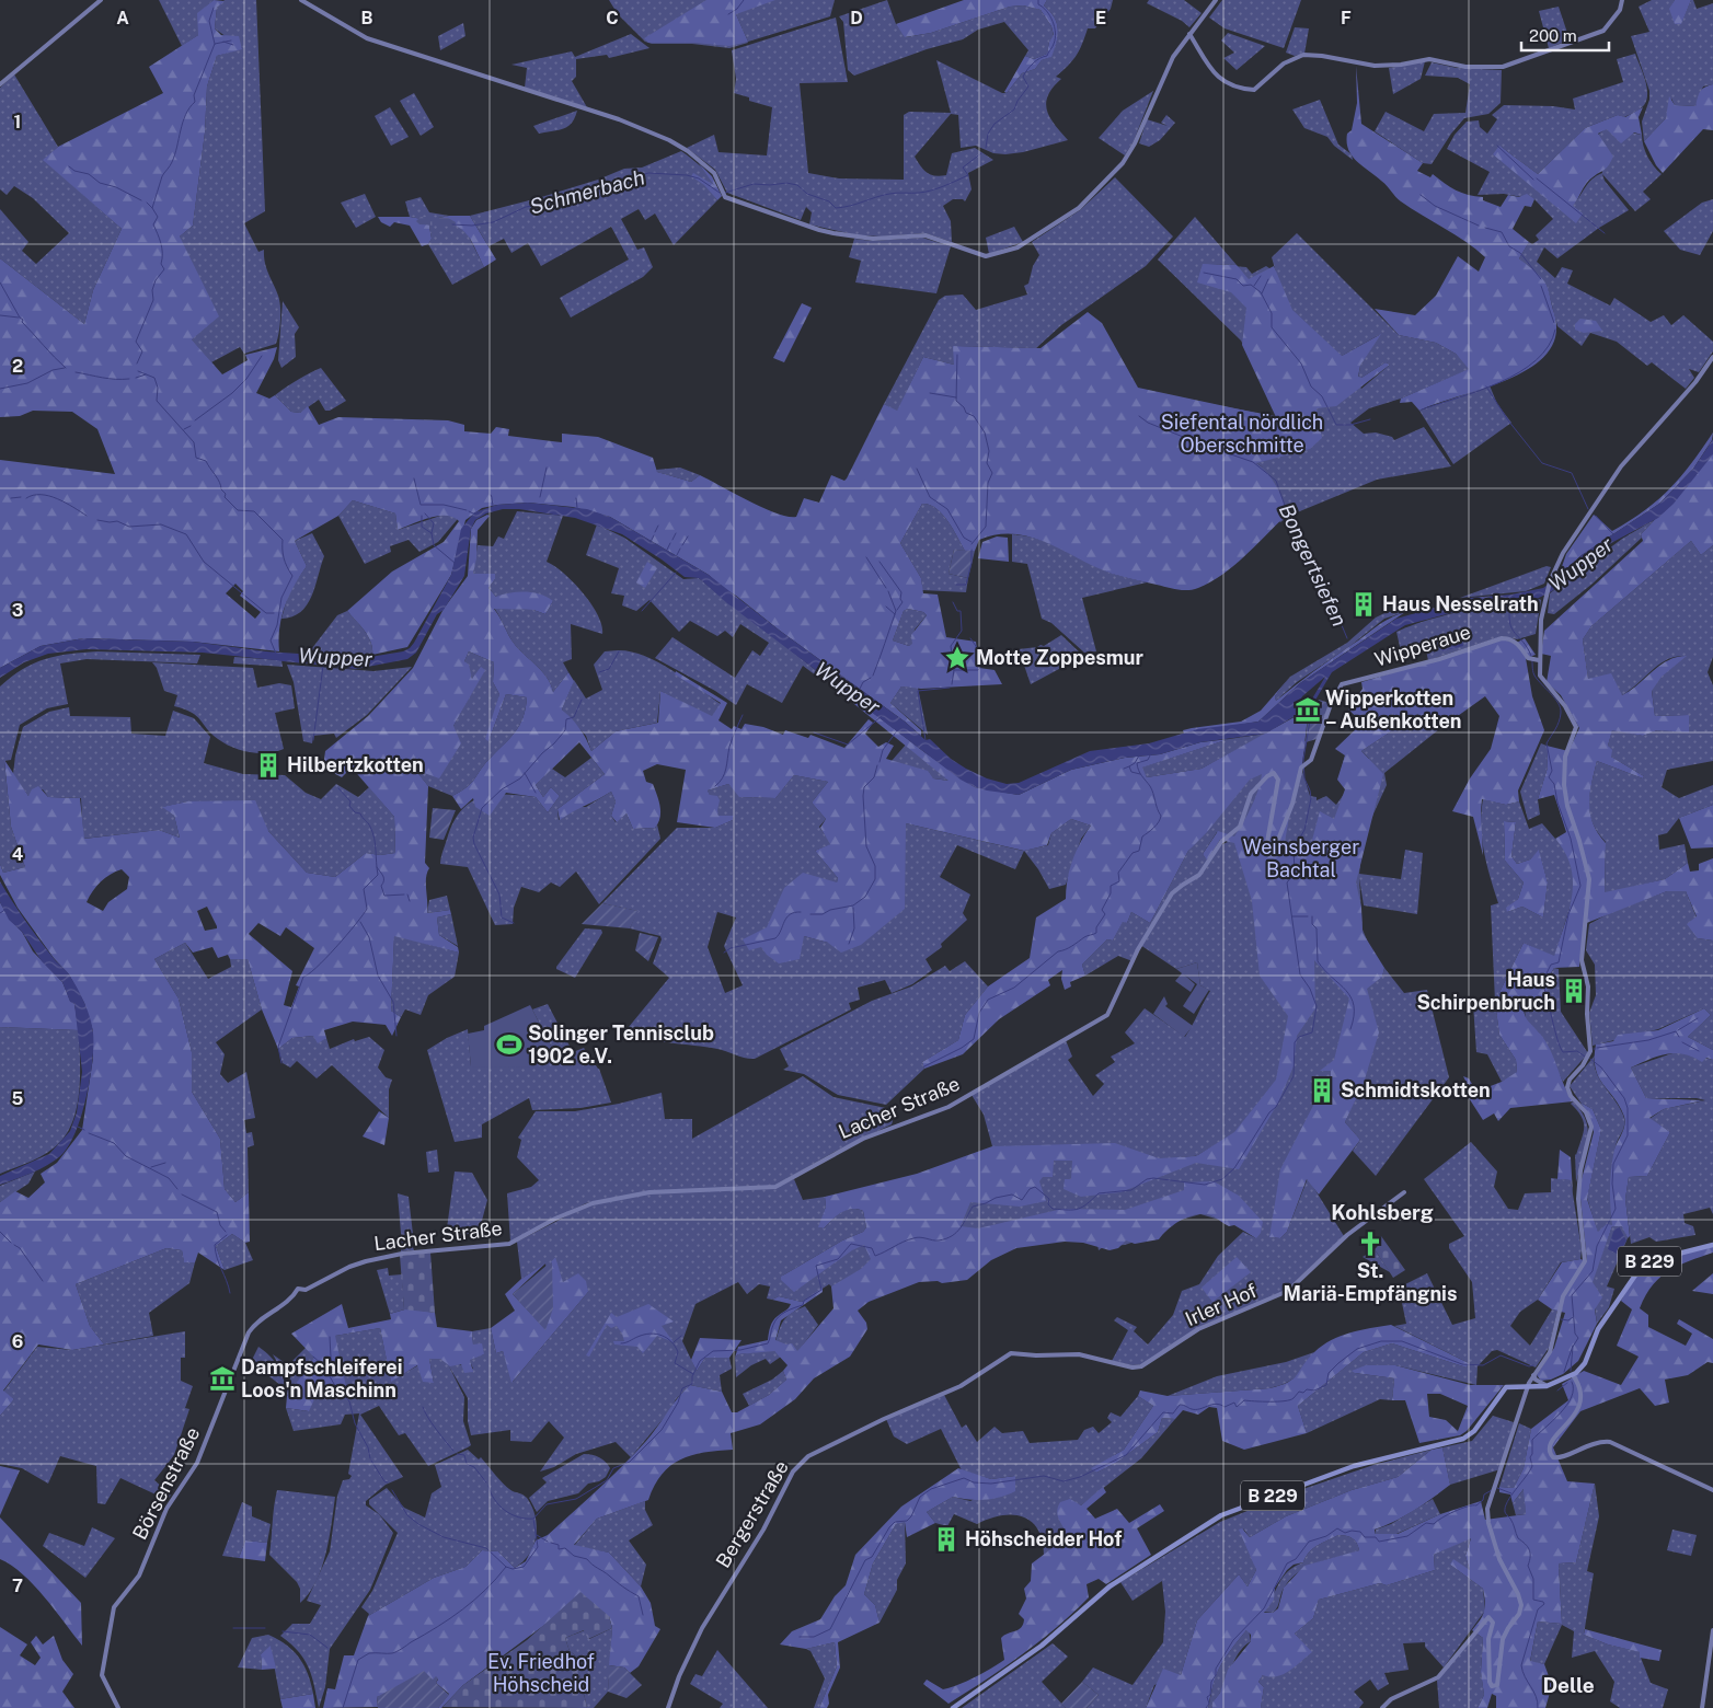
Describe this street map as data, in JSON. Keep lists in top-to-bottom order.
{
  "streets": {
    "main road": ["B 229"],
    "street": [
      "Wipperaue",
      "Lacher Straße",
      "Irler Hof",
      "Börsenstraße",
      "Bergerstraße"
    ]
  },
  "crossings": [
    ["Wipperaue", "Lacher Straße"],
    ["Lacher Straße", "Börsenstraße"],
    ["Irler Hof", "Bergerstraße"]
  ],
  "districts": ["Kohlsberg", "Delle"],
  "water": ["Schmerbach", "Wupper", "Bongertsiefen"],
  "parks": ["Siefental nördlich Oberschmitte", "Weinsberger Bachtal", "Ev. Friedhof Höhscheid"],
  "places": {
    "building": [
      "Haus Nesselrath",
      "Hilbertzkotten",
      "Haus Schirpenbruch",
      "Schmidtskotten",
      "Höhscheider Hof"
    ],
    "place": ["Motte Zoppesmur"],
    "museum": ["Wipperkotten – Außenkotten", "Dampfschleiferei Loos'n Maschinn"],
    "sports": ["Solinger Tennisclub 1902 e.V."],
    "church": ["St. Mariä-Empfängnis"]
  },
  "scale_bar": "200 m",
  "grid": {
    "columns": [
      "A",
      "B",
      "C",
      "D",
      "E",
      "F"
    ],
    "rows": [
      "1",
      "2",
      "3",
      "4",
      "5",
      "6",
      "7"
    ]
  }
}
